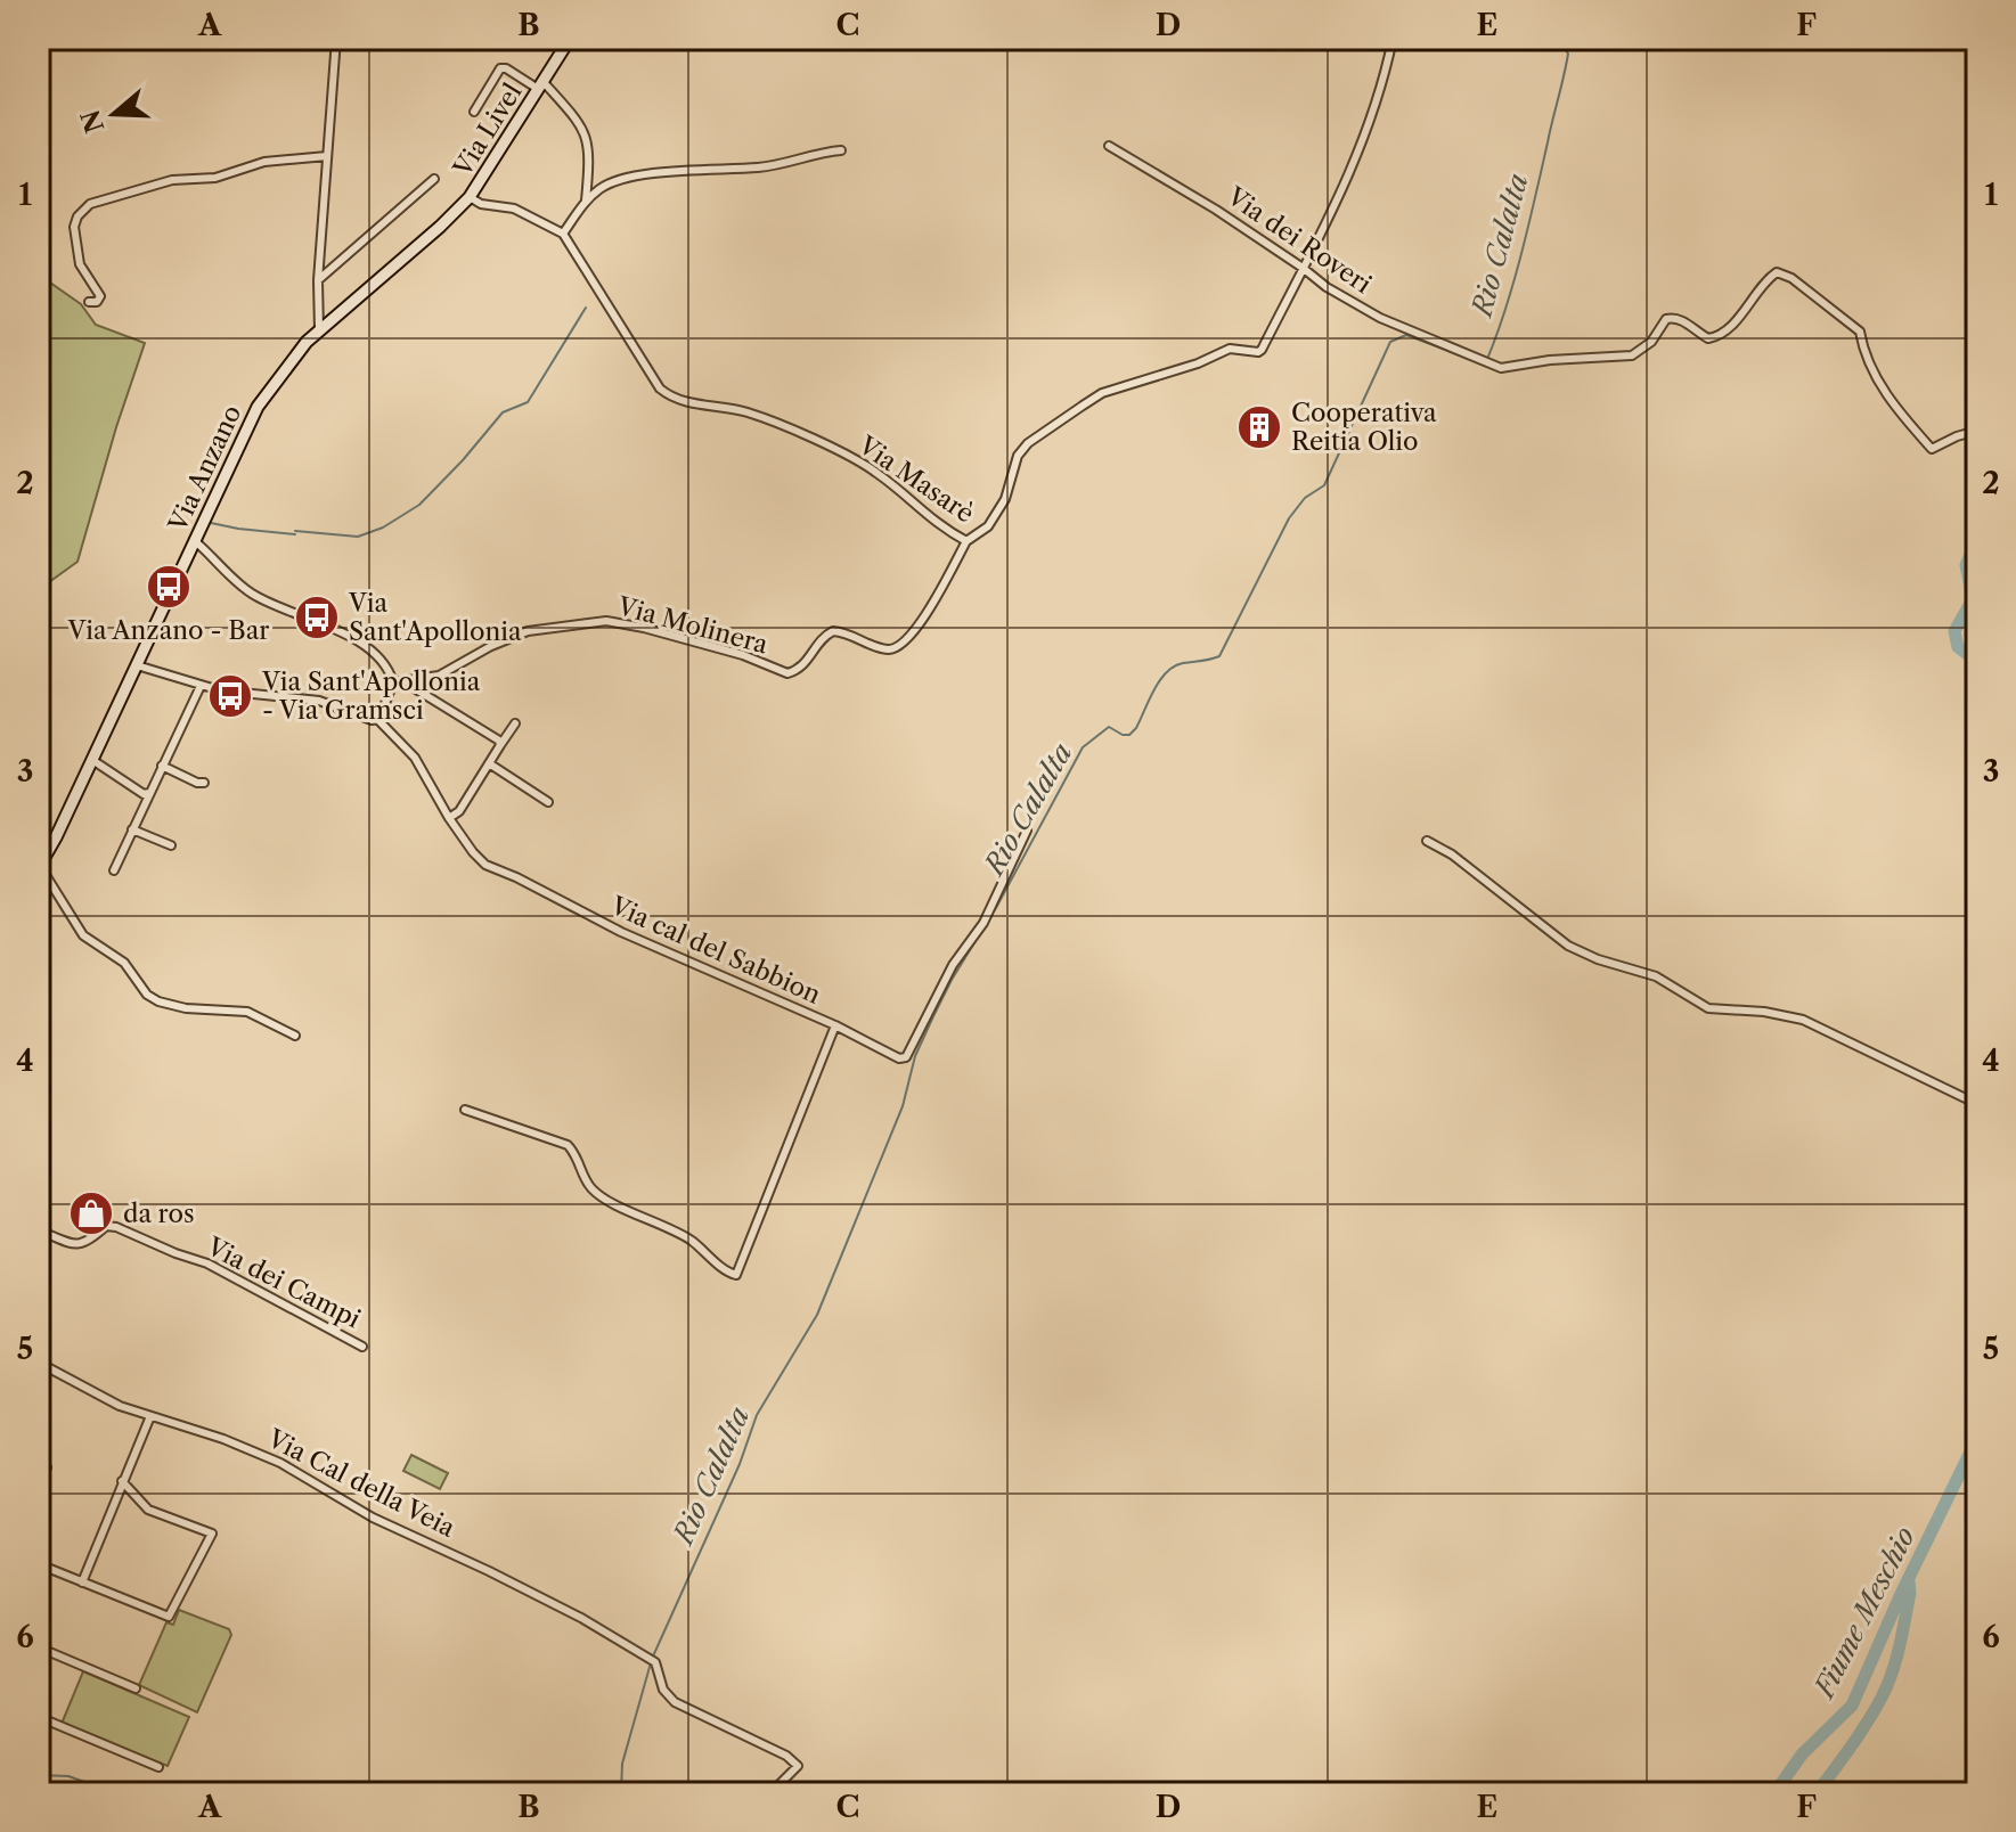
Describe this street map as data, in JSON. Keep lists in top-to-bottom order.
{
  "streets": {
    "main road": ["Via Livel", "Via Anzano"],
    "street": [
      "Via dei Roveri",
      "Via Masarè",
      "Via Molinera",
      "Via cal del Sabbion",
      "Via dei Campi",
      "Via Cal della Veia"
    ]
  },
  "crossings": [
    ["Via Livel", "Via Anzano"],
    ["Via dei Roveri", "Via Masarè"],
    ["Via Masarè", "Via Molinera"]
  ],
  "water": ["Rio Calalta", "Fiume Meschio"],
  "places": {
    "building": ["Cooperativa Reitia Olio"],
    "bus stop": ["Via Anzano - Bar", "Via Sant'Apollonia", "Via Sant'Apollonia - Via Gramsci"],
    "shop": ["da ros"]
  },
  "north": "left",
  "grid": {
    "columns": [
      "A",
      "B",
      "C",
      "D",
      "E",
      "F"
    ],
    "rows": [
      "1",
      "2",
      "3",
      "4",
      "5",
      "6"
    ]
  }
}
